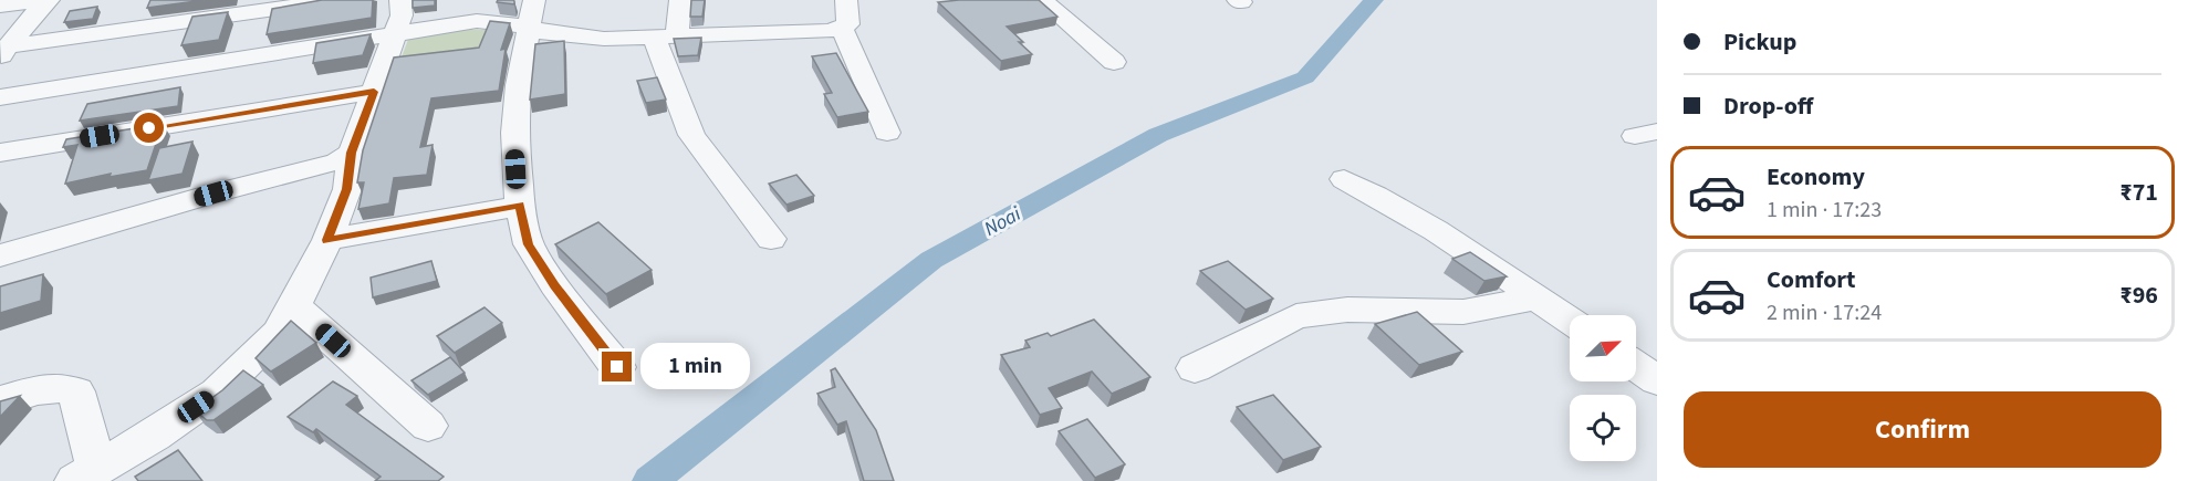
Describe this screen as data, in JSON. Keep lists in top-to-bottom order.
{
  "water": ["Noai"],
  "north": "top right",
  "page": {
    "banner": ["Pickup", "Drop-off"],
    "list": [
      {
        "name": "Economy",
        "note": "1 min · 17:23",
        "value": "₹71"
      },
      {
        "name": "Comfort",
        "note": "2 min · 17:24",
        "value": "₹96"
      }
    ],
    "bubble": "1 min",
    "buttons": "Confirm"
  }
}
